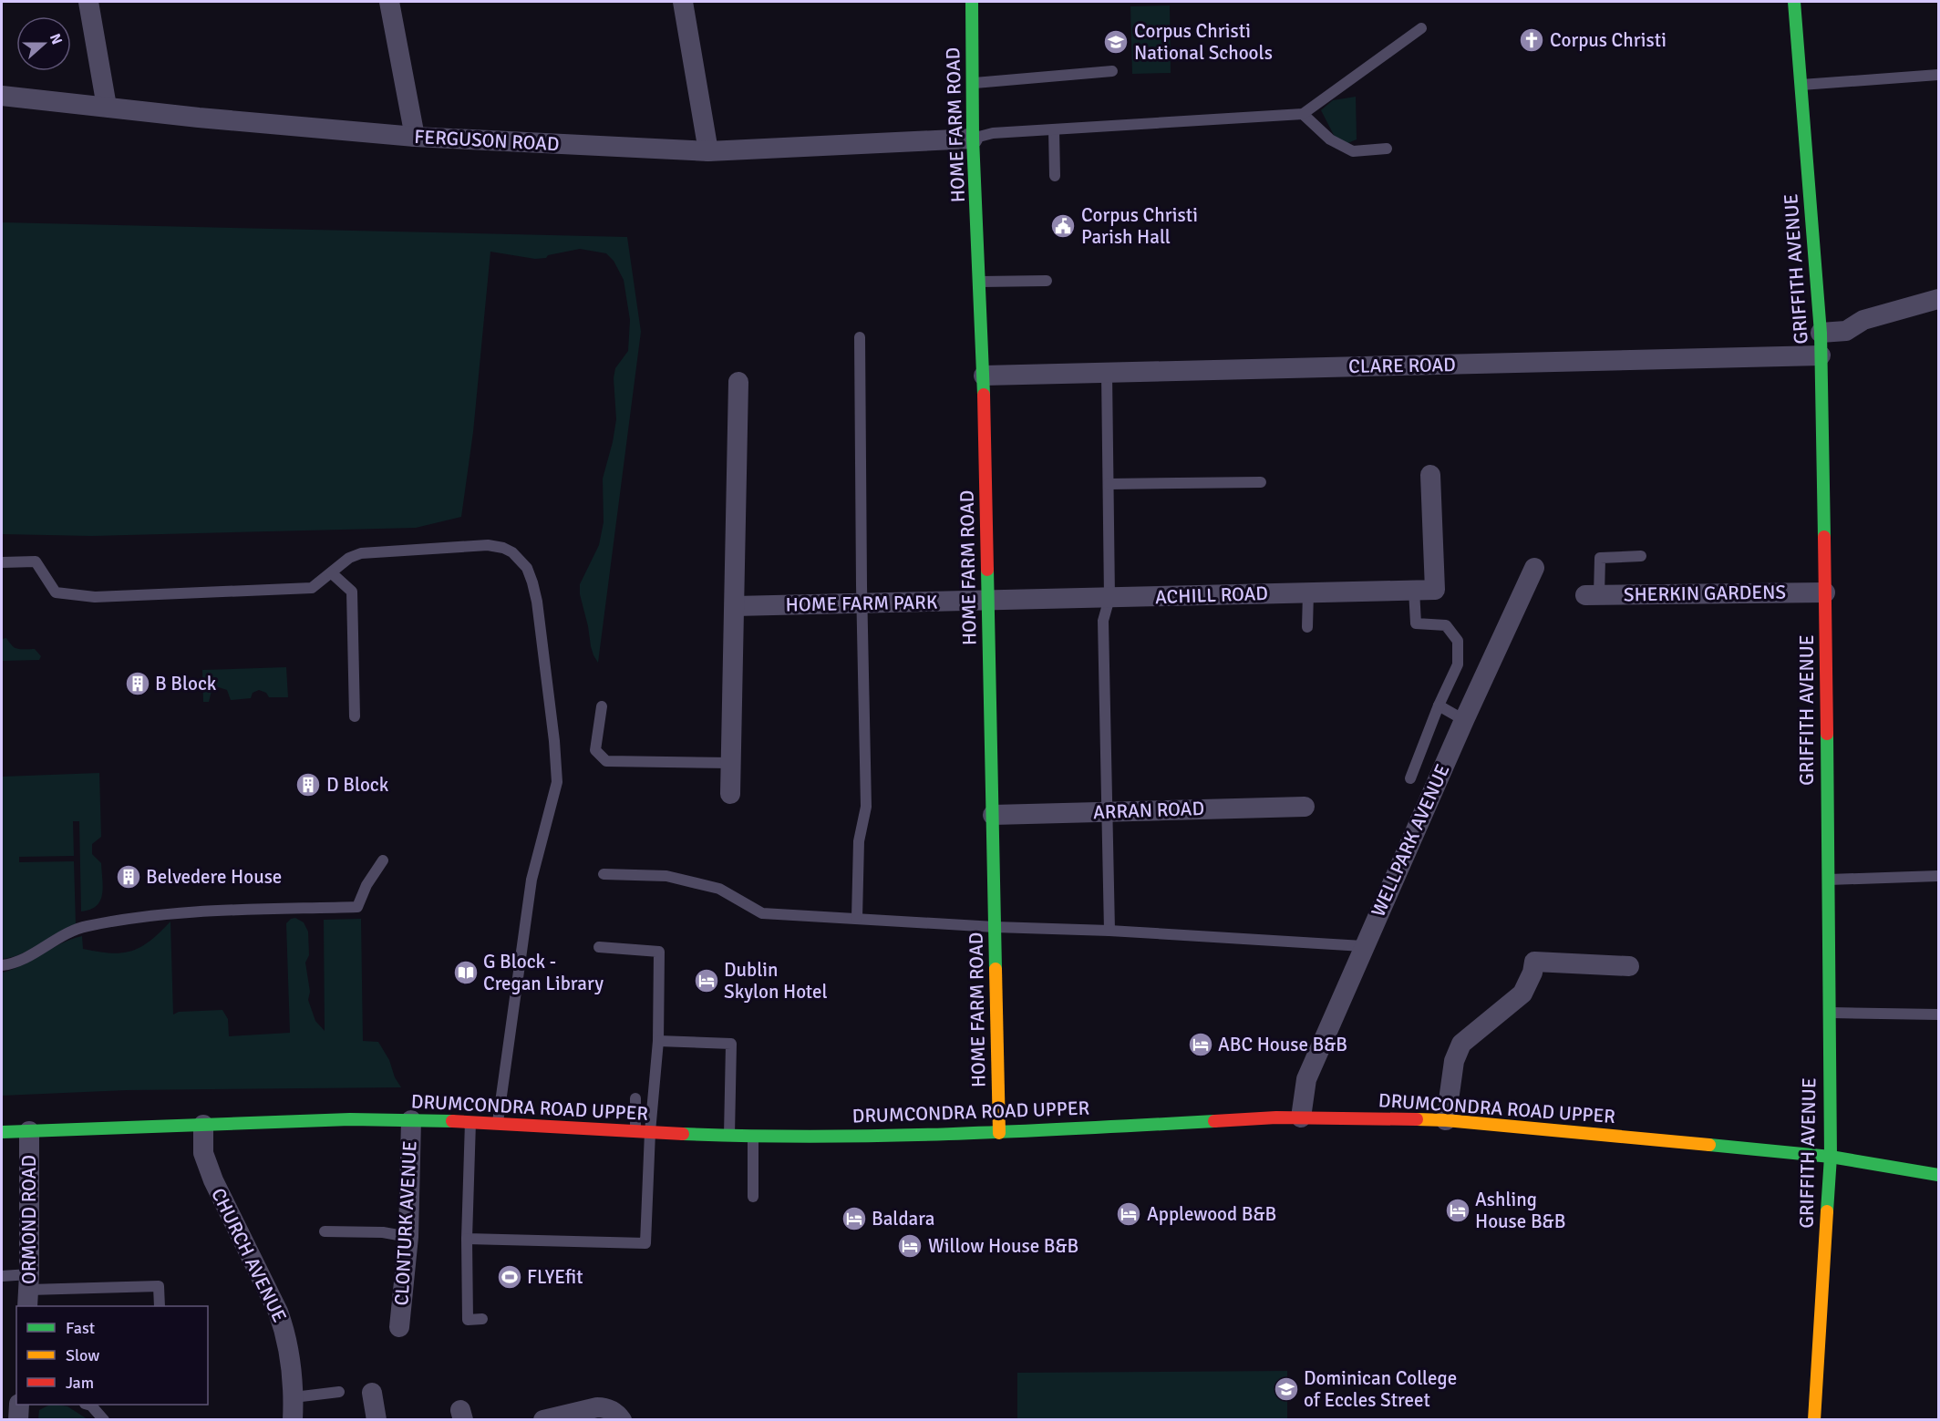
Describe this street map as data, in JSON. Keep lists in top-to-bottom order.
{
  "streets": {
    "main road": ["HOME FARM ROAD", "GRIFFITH AVENUE", "DRUMCONDRA ROAD UPPER"],
    "street": [
      "FERGUSON ROAD",
      "CLARE ROAD",
      "SHERKIN GARDENS",
      "ACHILL ROAD",
      "HOME FARM PARK",
      "ARRAN ROAD",
      "WELLPARK AVENUE",
      "ORMOND ROAD",
      "CLONTURK AVENUE",
      "CHURCH AVENUE"
    ]
  },
  "crossings": [
    ["HOME FARM ROAD", "FERGUSON ROAD"],
    ["HOME FARM ROAD", "CLARE ROAD"],
    ["HOME FARM ROAD", "ACHILL ROAD"],
    ["HOME FARM ROAD", "HOME FARM PARK"],
    ["HOME FARM ROAD", "ARRAN ROAD"],
    ["HOME FARM ROAD", "DRUMCONDRA ROAD UPPER"],
    ["GRIFFITH AVENUE", "CLARE ROAD"],
    ["GRIFFITH AVENUE", "SHERKIN GARDENS"],
    ["GRIFFITH AVENUE", "DRUMCONDRA ROAD UPPER"],
    ["ACHILL ROAD", "HOME FARM PARK"],
    ["WELLPARK AVENUE", "DRUMCONDRA ROAD UPPER"],
    ["DRUMCONDRA ROAD UPPER", "ORMOND ROAD"],
    ["DRUMCONDRA ROAD UPPER", "CLONTURK AVENUE"],
    ["DRUMCONDRA ROAD UPPER", "CHURCH AVENUE"]
  ],
  "places": {
    "church": ["Corpus Christi"],
    "school or university": ["Corpus Christi National Schools", "Dominican College of Eccles Street"],
    "public building": ["Corpus Christi Parish Hall"],
    "building": ["B Block", "D Block", "Belvedere House"],
    "library": ["G Block - Cregan Library"],
    "hotel": [
      "Dublin Skylon Hotel",
      "ABC House B&B",
      "Ashling House B&B",
      "Applewood B&B",
      "Baldara",
      "Willow House B&B"
    ],
    "sports": ["FLYEfit"]
  },
  "legend": ["Fast", "Slow", "Jam"],
  "north": "right"
}
